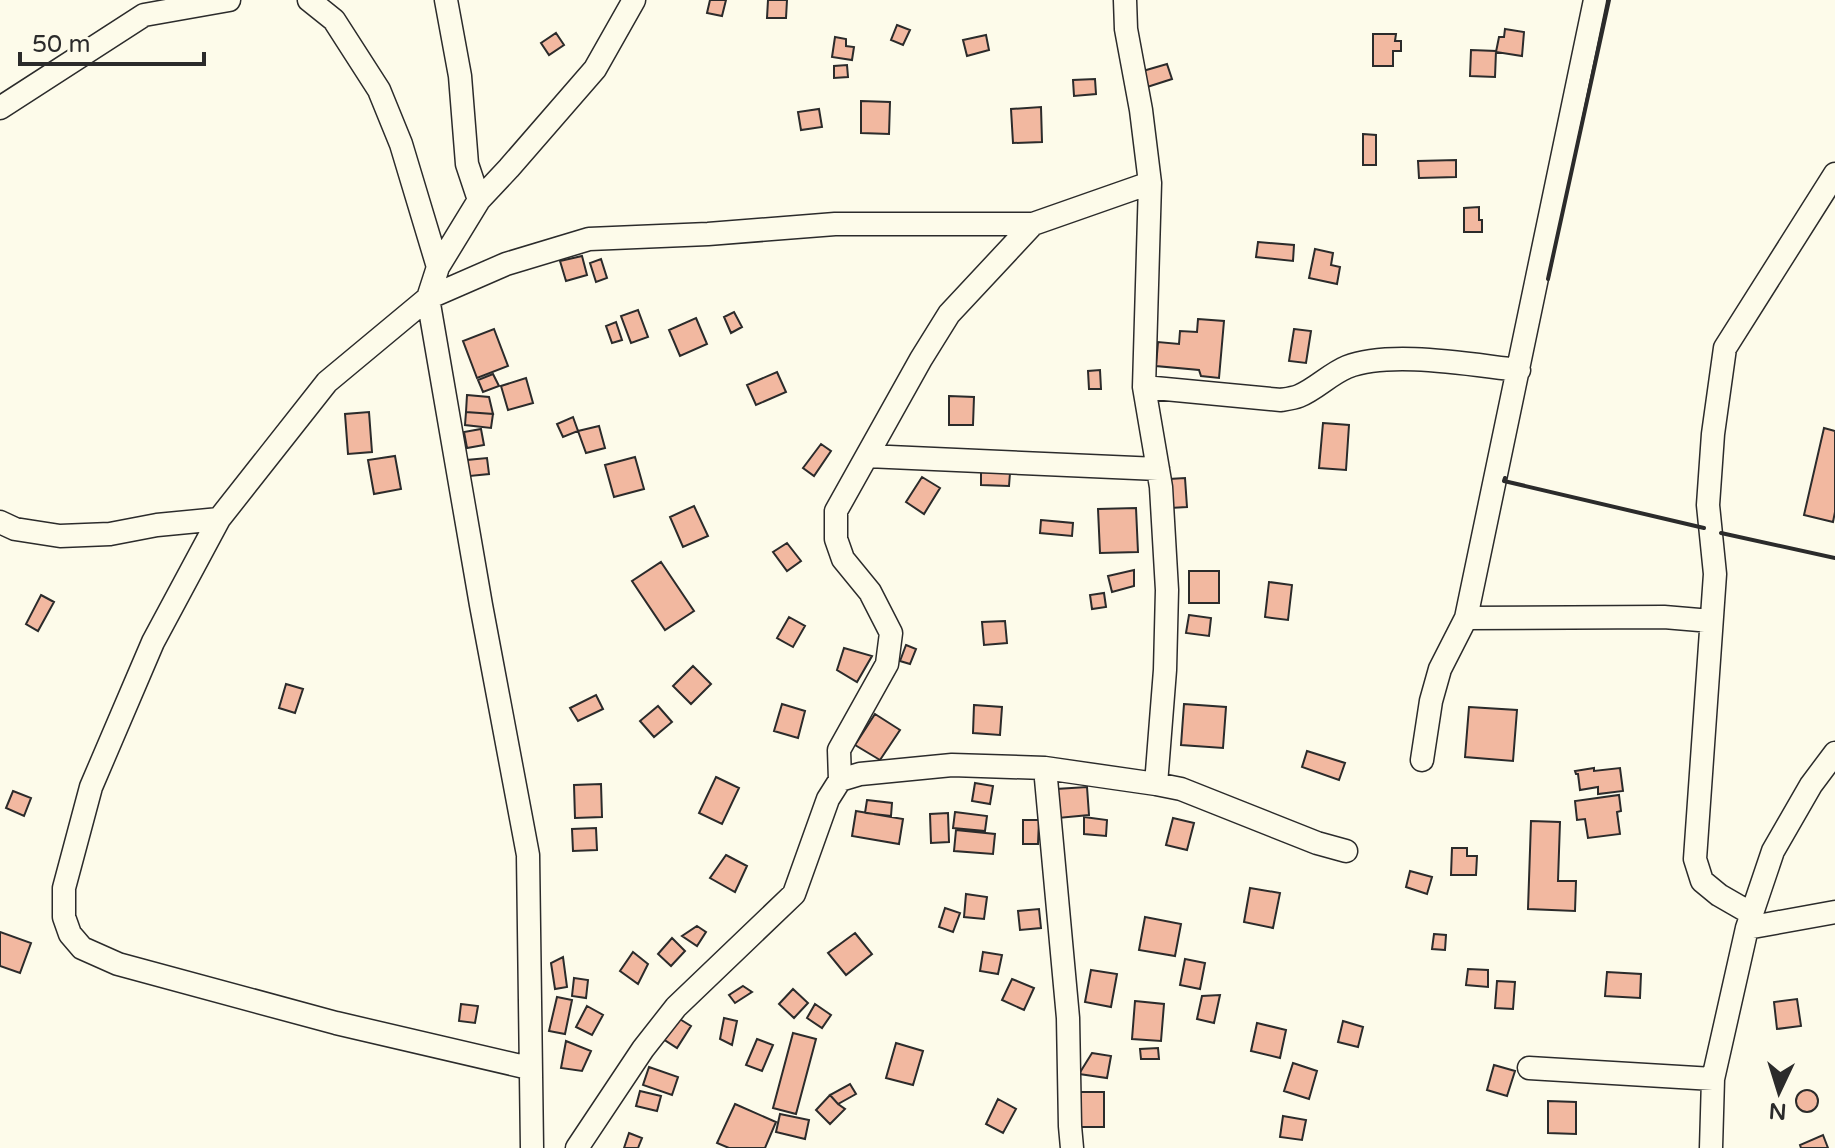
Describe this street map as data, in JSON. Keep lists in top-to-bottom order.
{
  "scale_bar": "50 m",
  "north": "bottom"
}
